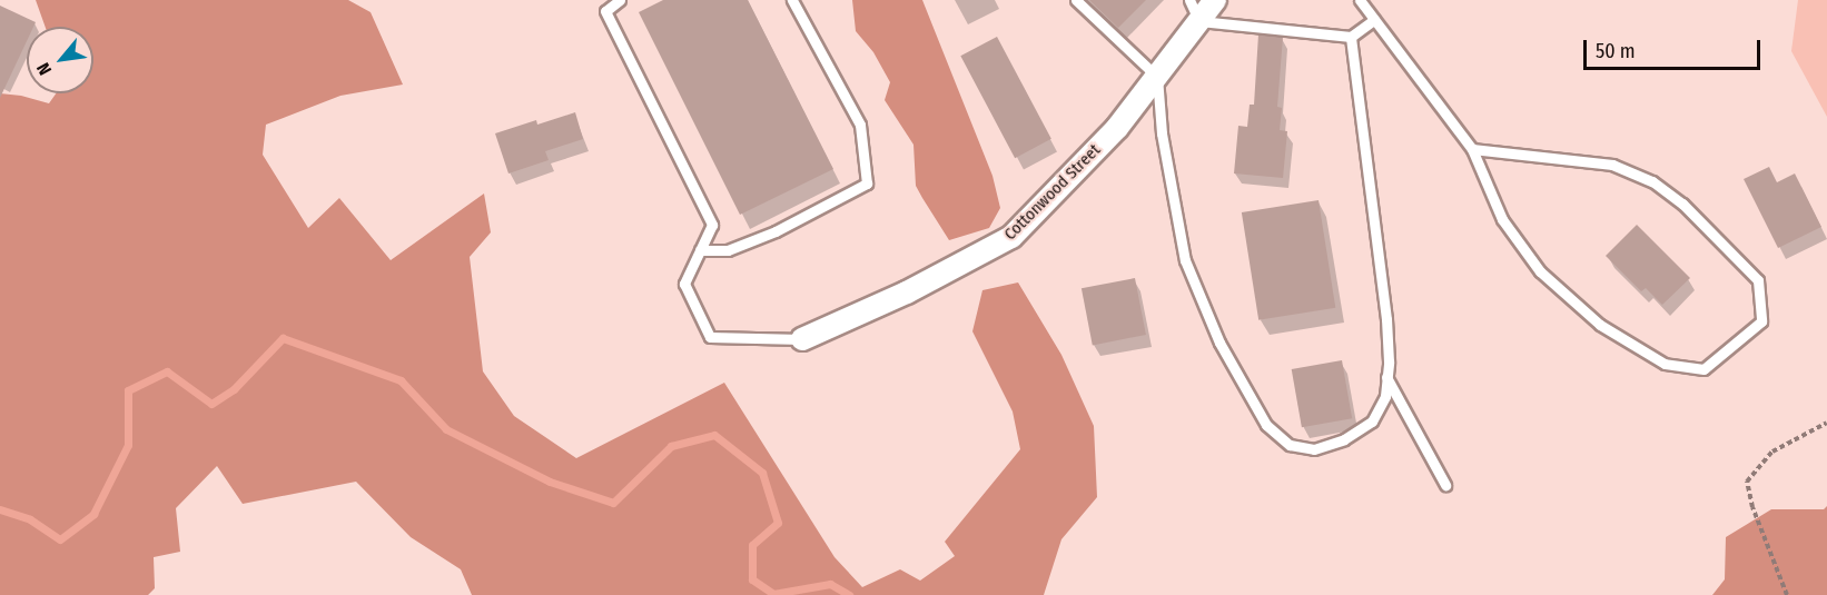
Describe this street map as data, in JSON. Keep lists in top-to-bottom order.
{
  "streets": {
    "street": ["Cottonwood Street"]
  },
  "scale_bar": "50 m",
  "north": "bottom left"
}
